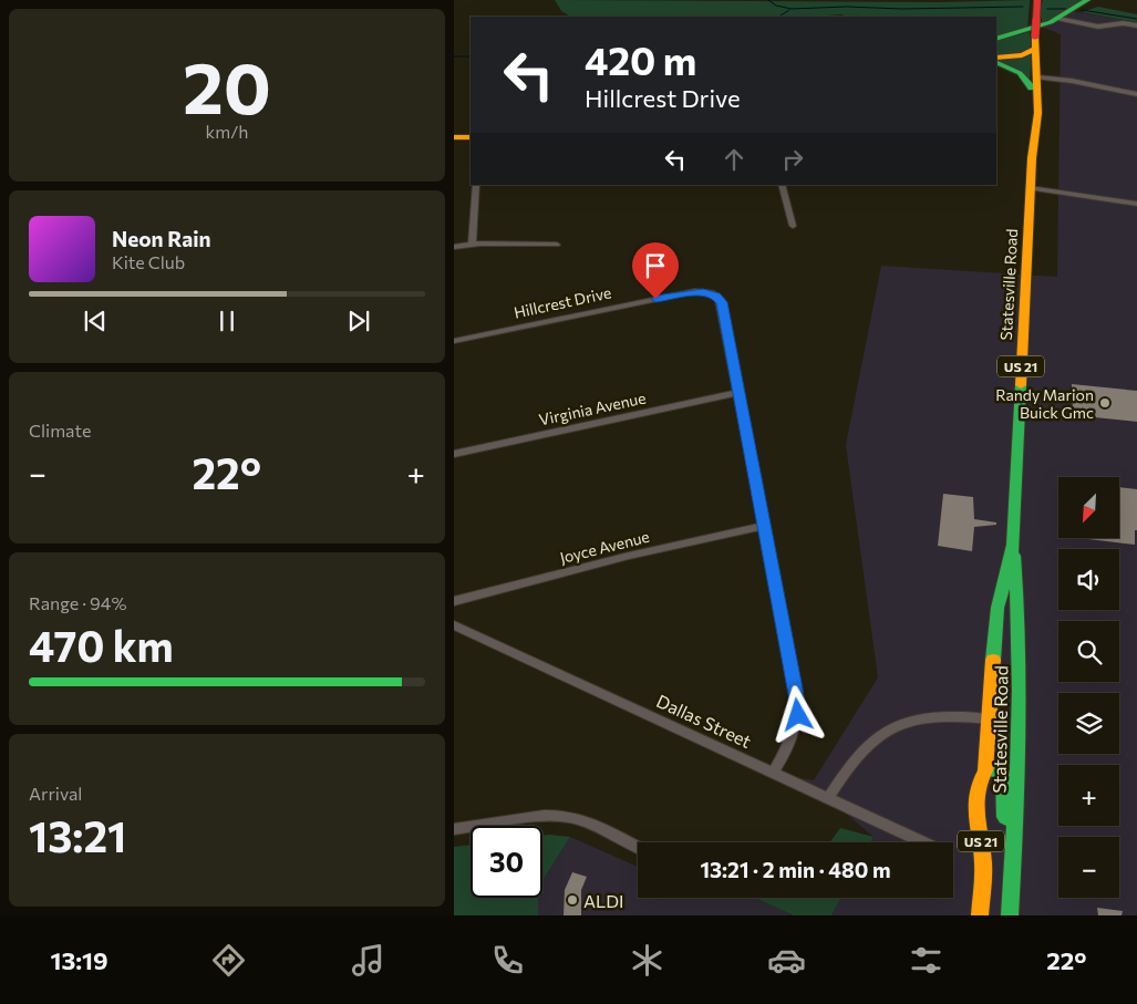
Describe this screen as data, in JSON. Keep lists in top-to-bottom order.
{
  "streets": {
    "main road": ["Statesville Road", "US 21"],
    "street": [
      "Hillcrest Drive",
      "Virginia Avenue",
      "Joyce Avenue",
      "Dallas Street"
    ]
  },
  "crossings": [
    ["Hillcrest Drive", "Virginia Avenue"],
    ["Hillcrest Drive", "Joyce Avenue"],
    ["Hillcrest Drive", "Dallas Street"]
  ],
  "places": ["Randy Marion Buick Gmc", "ALDI"],
  "north": "bottom left",
  "page": {
    "tile": [
      ["20", "km/h"],
      "Climate",
      ["Range · 94%", "470 km"],
      ["Arrival", "13:21"]
    ],
    "turn": ["420 m", "Hillcrest Drive"],
    "song": ["Neon Rain", "Kite Club"],
    "heat": ["−", "22°", "+"],
    "map_buttons": ["+", "−"],
    "limit": "30",
    "trip": "13:21 · 2 min · 480 m",
    "tabs": ["13:19", "22°"]
  }
}
